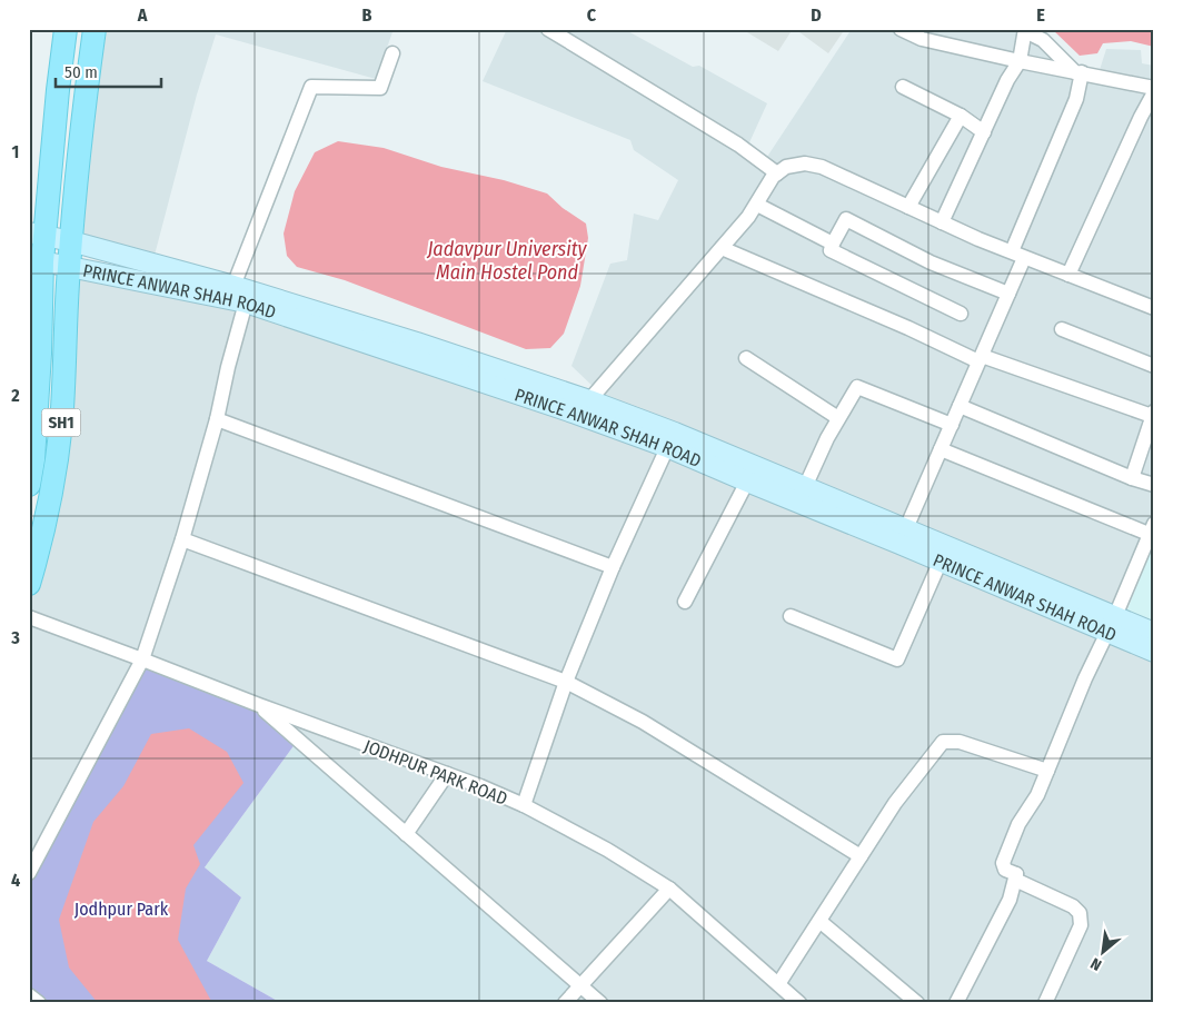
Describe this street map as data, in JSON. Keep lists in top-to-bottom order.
{
  "streets": {
    "main road": ["PRINCE ANWAR SHAH ROAD", "SH1"],
    "street": ["JODHPUR PARK ROAD"]
  },
  "crossings": [
    ["PRINCE ANWAR SHAH ROAD", "SH1"]
  ],
  "water": ["Jadavpur University Main Hostel Pond"],
  "parks": ["Jodhpur Park"],
  "scale_bar": "50 m",
  "north": "bottom left",
  "grid": {
    "columns": [
      "A",
      "B",
      "C",
      "D",
      "E"
    ],
    "rows": [
      "1",
      "2",
      "3",
      "4"
    ]
  }
}
